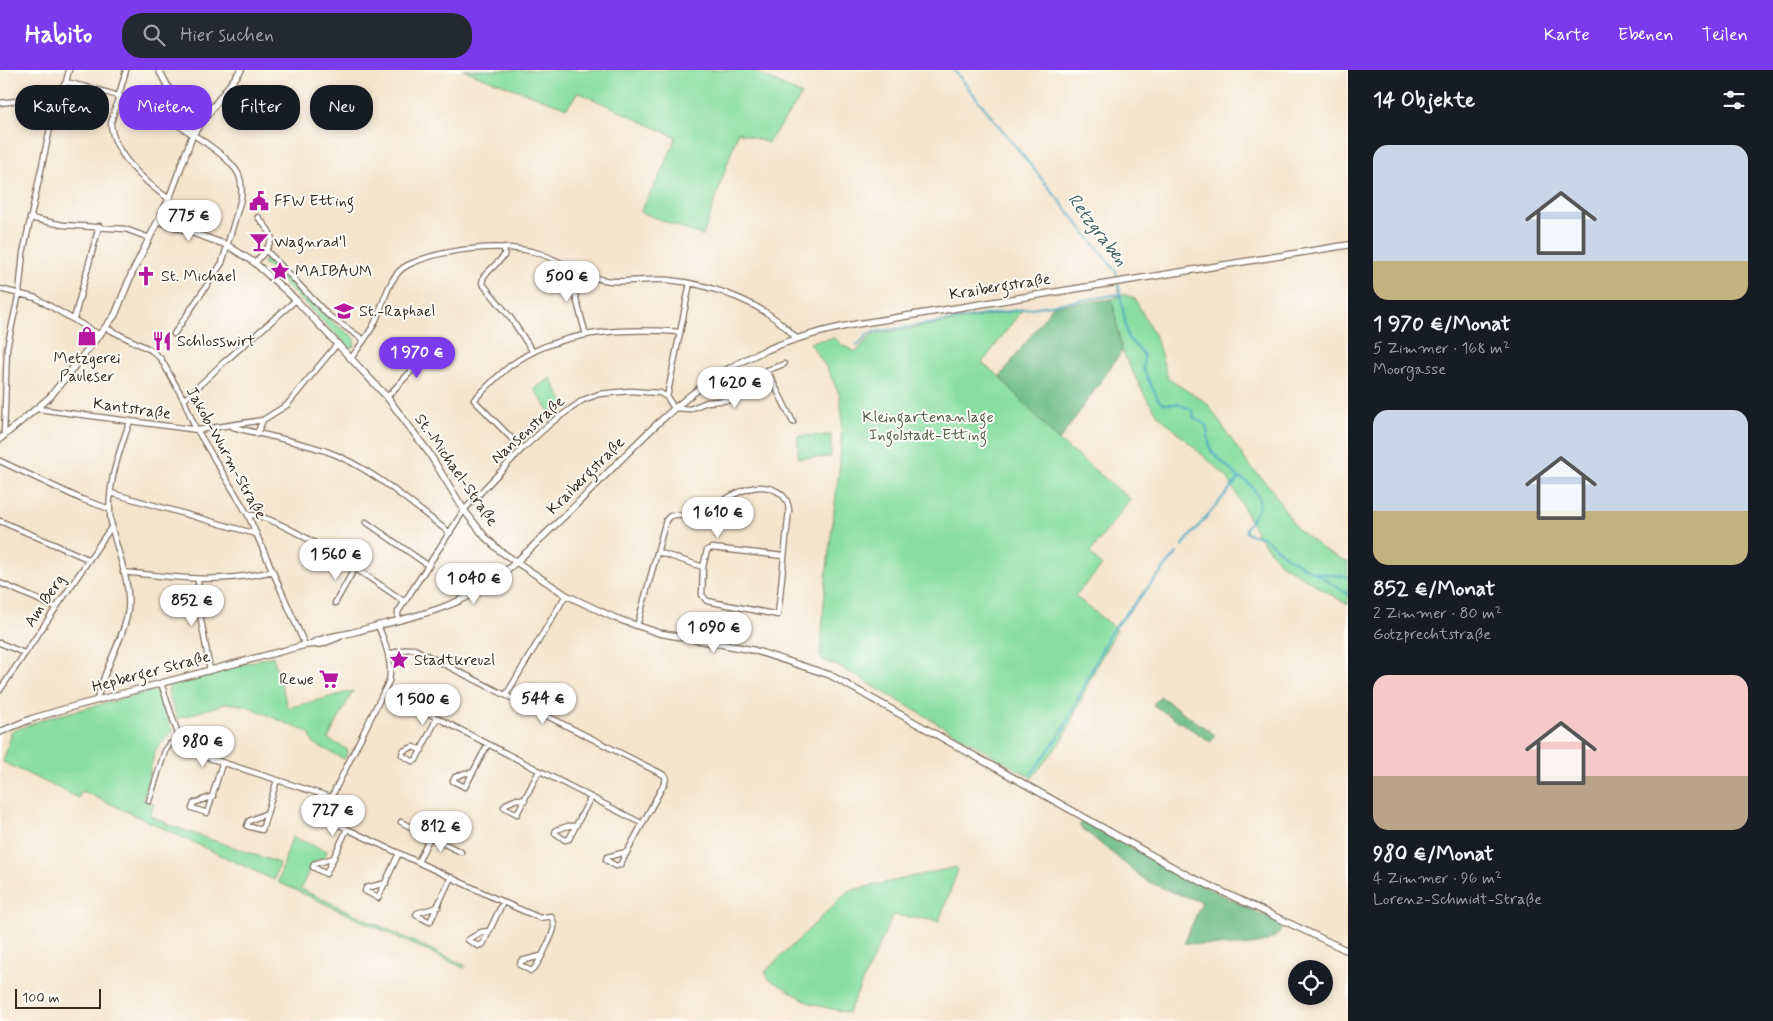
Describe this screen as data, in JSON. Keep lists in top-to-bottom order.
{
  "streets": {
    "street": [
      "Kraibergstraße",
      "Kantstraße",
      "Nansenstraße",
      "Jakob-Wurm-Straße",
      "St.-Michael-Straße",
      "Am Berg",
      "Hepberger Straße"
    ]
  },
  "crossings": [
    ["Kraibergstraße", "St.-Michael-Straße"],
    ["Kraibergstraße", "Hepberger Straße"],
    ["Kantstraße", "Jakob-Wurm-Straße"],
    ["Kantstraße", "St.-Michael-Straße"],
    ["Nansenstraße", "St.-Michael-Straße"],
    ["Nansenstraße", "Hepberger Straße"],
    ["Jakob-Wurm-Straße", "Hepberger Straße"],
    ["St.-Michael-Straße", "Hepberger Straße"]
  ],
  "water": ["Retzgraben"],
  "parks": ["Kleingartenanlage Ingolstadt-Etting"],
  "places": {
    "public building": ["FFW Etting"],
    "bar": ["Wagnrad'l"],
    "place": ["MAIBAUM", "Stadtkreuzl"],
    "church": ["St. Michael"],
    "school or university": ["St.-Raphael"],
    "shop": ["Metzgerei Pauleser"],
    "restaurant": ["Schlosswirt"],
    "supermarket": ["Rewe"]
  },
  "scale_bar": "100 m",
  "page": {
    "header": "Habito",
    "search": "Hier suchen",
    "nav": ["Karte", "Ebenen", "Teilen"],
    "heading": "14 Objekte",
    "chip": [
      "Kaufen",
      "Mieten",
      "Filter",
      "Neu"
    ],
    "list": [
      {
        "name": "1 970 €/Monat",
        "note": "5 Zimmer · 168 m² · Moorgasse"
      },
      {
        "name": "852 €/Monat",
        "note": "2 Zimmer · 80 m² · Gotzprechtstraße"
      },
      {
        "name": "980 €/Monat",
        "note": "4 Zimmer · 96 m² · Lorenz-Schmidt-Straße"
      }
    ],
    "price": [
      "775 €",
      "500 €",
      "1 970 €",
      "1 620 €",
      "1 610 €",
      "1 560 €",
      "1 040 €",
      "852 €",
      "1 090 €",
      "544 €",
      "1 500 €",
      "980 €",
      "727 €",
      "812 €"
    ],
    "scale": "100 m"
  }
}
